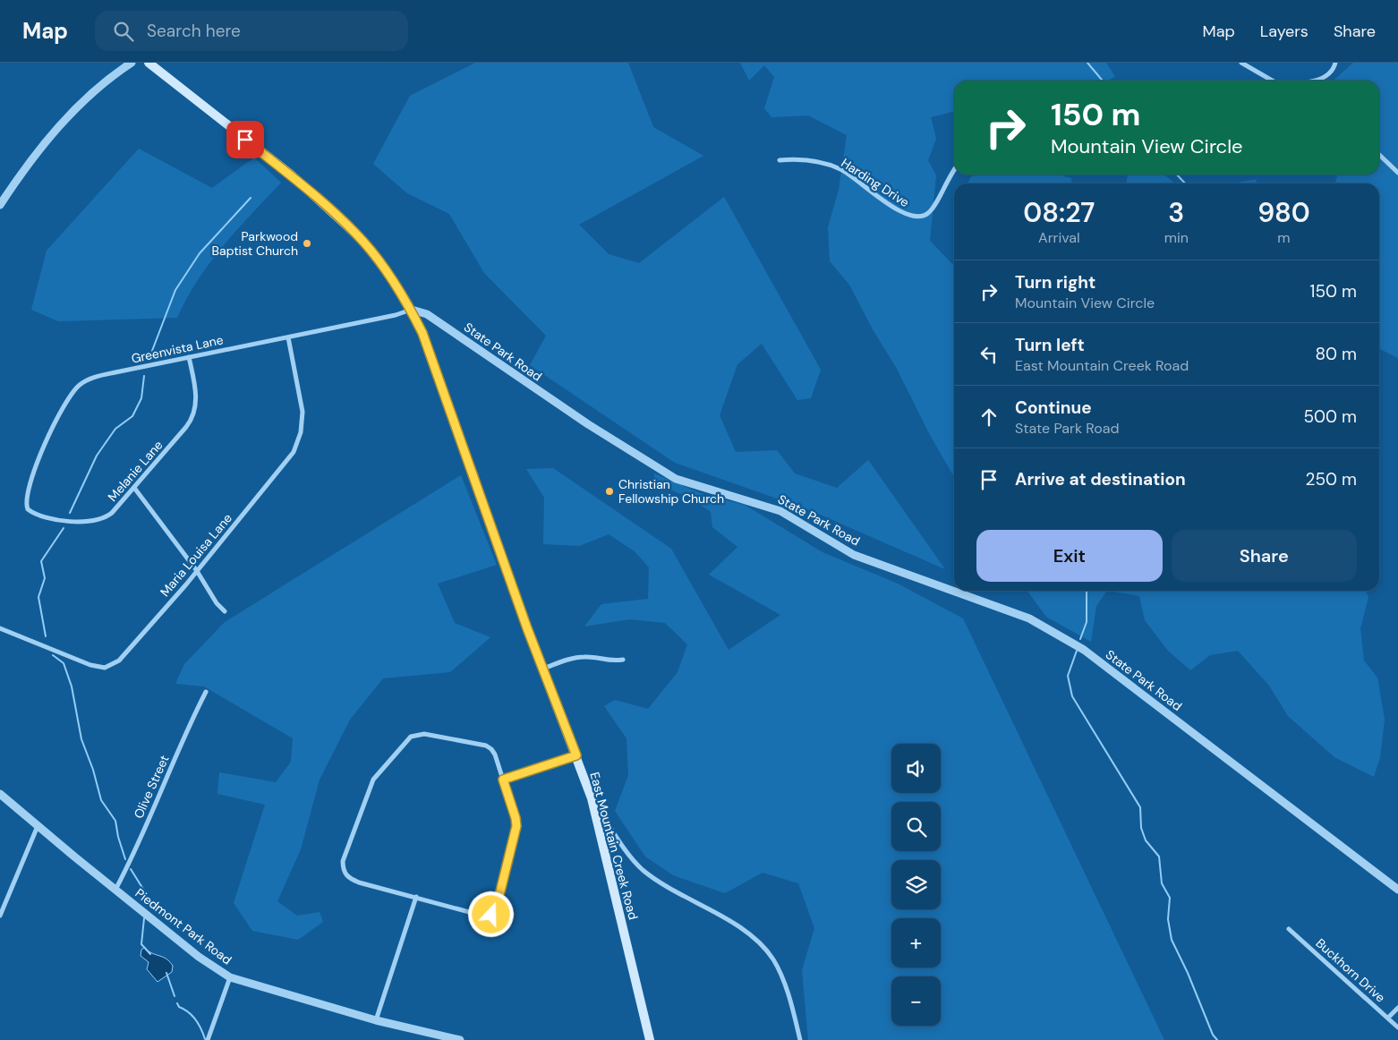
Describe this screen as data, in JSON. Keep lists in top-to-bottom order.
{
  "streets": {
    "main road": ["East Mountain Creek Road"],
    "street": [
      "Harding Drive",
      "Greenvista Lane",
      "State Park Road",
      "Melanie Lane",
      "Maria Louisa Lane",
      "Olive Street",
      "Piedmont Park Road",
      "Buckhorn Drive"
    ]
  },
  "crossings": [
    ["Greenvista Lane", "State Park Road"],
    ["Greenvista Lane", "Melanie Lane"],
    ["Greenvista Lane", "Maria Louisa Lane"],
    ["Greenvista Lane", "East Mountain Creek Road"],
    ["State Park Road", "East Mountain Creek Road"],
    ["Olive Street", "Piedmont Park Road"]
  ],
  "places": ["Parkwood Baptist Church", "Christian Fellowship Church"],
  "page": {
    "header": "Map",
    "search": "Search here",
    "nav": ["Map", "Layers", "Share"],
    "turn": ["150 m", "Mountain View Circle"],
    "eta": [
      "08:27",
      "Arrival",
      "3",
      "min",
      "980",
      "m"
    ],
    "list": [
      {
        "name": "Turn right",
        "note": "Mountain View Circle",
        "value": "150 m"
      },
      {
        "name": "Turn left",
        "note": "East Mountain Creek Road",
        "value": "80 m"
      },
      {
        "name": "Continue",
        "note": "State Park Road",
        "value": "500 m"
      },
      {
        "name": "Arrive at destination",
        "value": "250 m"
      }
    ],
    "buttons": ["Exit", "Share"],
    "map_buttons": ["+", "−"]
  }
}
